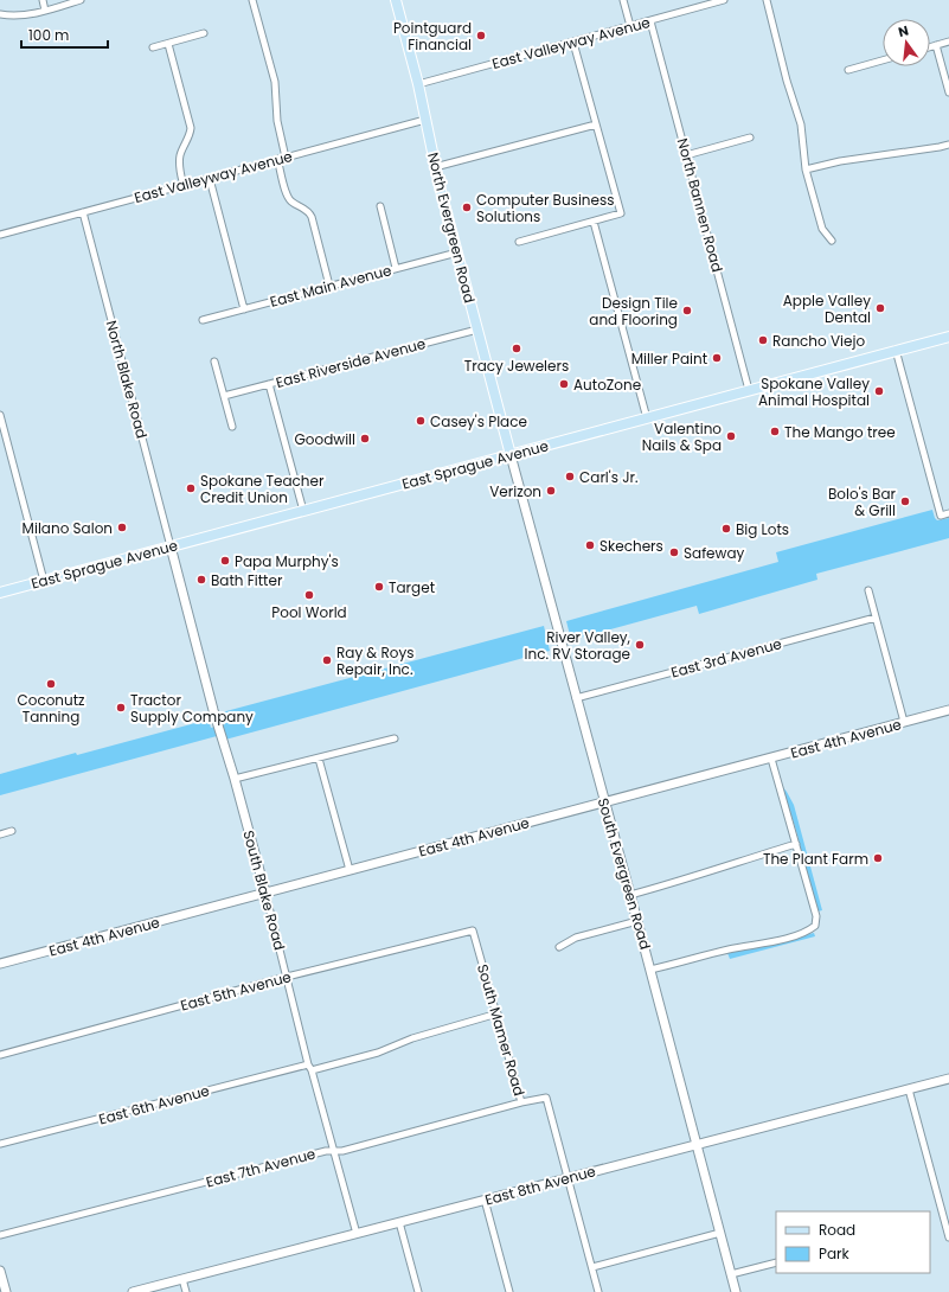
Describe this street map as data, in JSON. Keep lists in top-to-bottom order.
{
  "streets": {
    "main road": ["North Evergreen Road", "East Sprague Avenue"],
    "street": [
      "East Valleyway Avenue",
      "North Bannen Road",
      "East Main Avenue",
      "East Riverside Avenue",
      "North Blake Road",
      "East 3rd Avenue",
      "East 4th Avenue",
      "South Evergreen Road",
      "South Blake Road",
      "East 5th Avenue",
      "South Mamer Road",
      "East 6th Avenue",
      "East 7th Avenue",
      "East 8th Avenue"
    ]
  },
  "crossings": [
    ["East Valleyway Avenue", "North Bannen Road"],
    ["East Valleyway Avenue", "North Evergreen Road"],
    ["East Valleyway Avenue", "North Blake Road"],
    ["North Bannen Road", "East Sprague Avenue"],
    ["North Evergreen Road", "East Main Avenue"],
    ["North Evergreen Road", "East Riverside Avenue"],
    ["North Evergreen Road", "East Sprague Avenue"],
    ["North Evergreen Road", "South Evergreen Road"],
    ["North Blake Road", "East Sprague Avenue"],
    ["North Blake Road", "South Blake Road"],
    ["East Sprague Avenue", "South Evergreen Road"],
    ["East Sprague Avenue", "South Blake Road"],
    ["East 3rd Avenue", "South Evergreen Road"],
    ["East 4th Avenue", "South Evergreen Road"],
    ["East 4th Avenue", "South Blake Road"],
    ["South Evergreen Road", "East 8th Avenue"],
    ["South Blake Road", "East 5th Avenue"],
    ["South Blake Road", "East 6th Avenue"],
    ["South Blake Road", "East 7th Avenue"],
    ["South Blake Road", "East 8th Avenue"],
    ["East 5th Avenue", "South Mamer Road"],
    ["South Mamer Road", "East 7th Avenue"],
    ["South Mamer Road", "East 8th Avenue"]
  ],
  "places": [
    "Pointguard Financial",
    "Computer Business Solutions",
    "Apple Valley Dental",
    "Design Tile and Flooring",
    "Rancho Viejo",
    "Tracy Jewelers",
    "Miller Paint",
    "AutoZone",
    "Spokane Valley Animal Hospital",
    "Casey's Place",
    "The Mango tree",
    "Valentino Nails & Spa",
    "Goodwill",
    "Carl's Jr.",
    "Spokane Teacher Credit Union",
    "Verizon",
    "Bolo's Bar & Grill",
    "Milano Salon",
    "Big Lots",
    "Skechers",
    "Safeway",
    "Papa Murphy's",
    "Bath Fitter",
    "Target",
    "Pool World",
    "River Valley, Inc. RV Storage",
    "Ray & Roys Repair, Inc.",
    "Coconutz Tanning",
    "Tractor Supply Company",
    "The Plant Farm"
  ],
  "legend": ["Road", "Park"],
  "scale_bar": "100 m",
  "north": "top"
}
